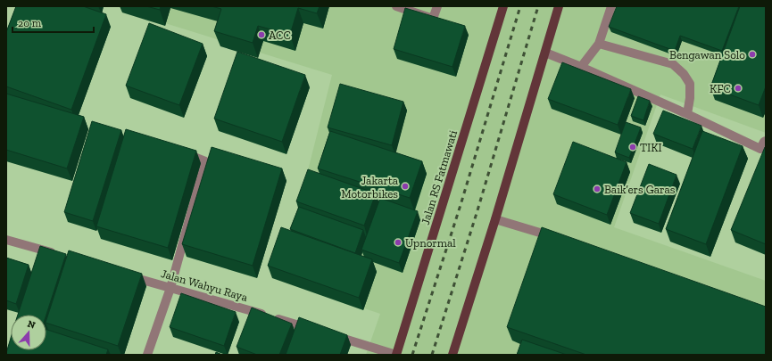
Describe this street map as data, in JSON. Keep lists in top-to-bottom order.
{
  "streets": {
    "main road": ["Jalan RS Fatmawati"],
    "street": ["Jalan Wahyu Raya"]
  },
  "places": [
    "ACC",
    "Bengawan Solo",
    "KFC",
    "TIKI",
    "Jakarta Motorbikes",
    "Baik’ers Garas",
    "Upnormal"
  ],
  "scale_bar": "20 m",
  "north": "top"
}
